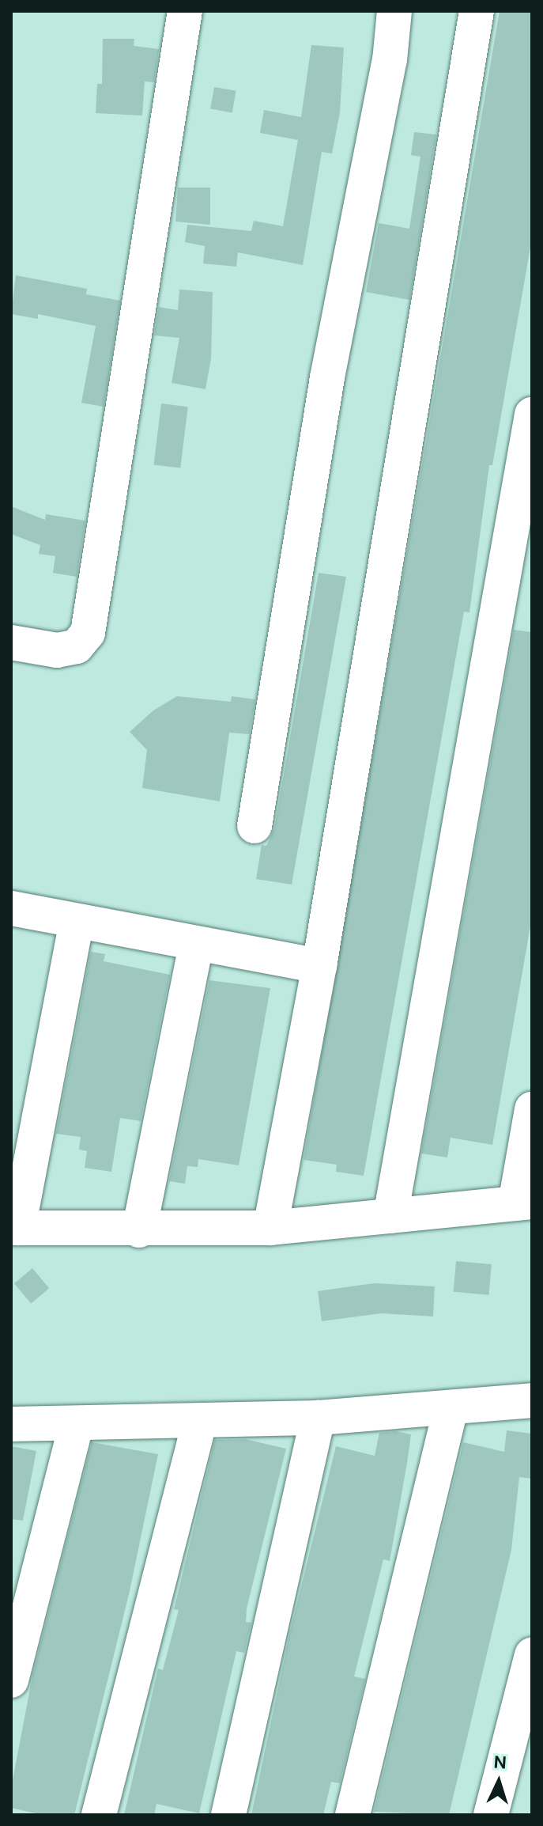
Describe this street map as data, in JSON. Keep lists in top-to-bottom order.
{
  "north": "top"
}
